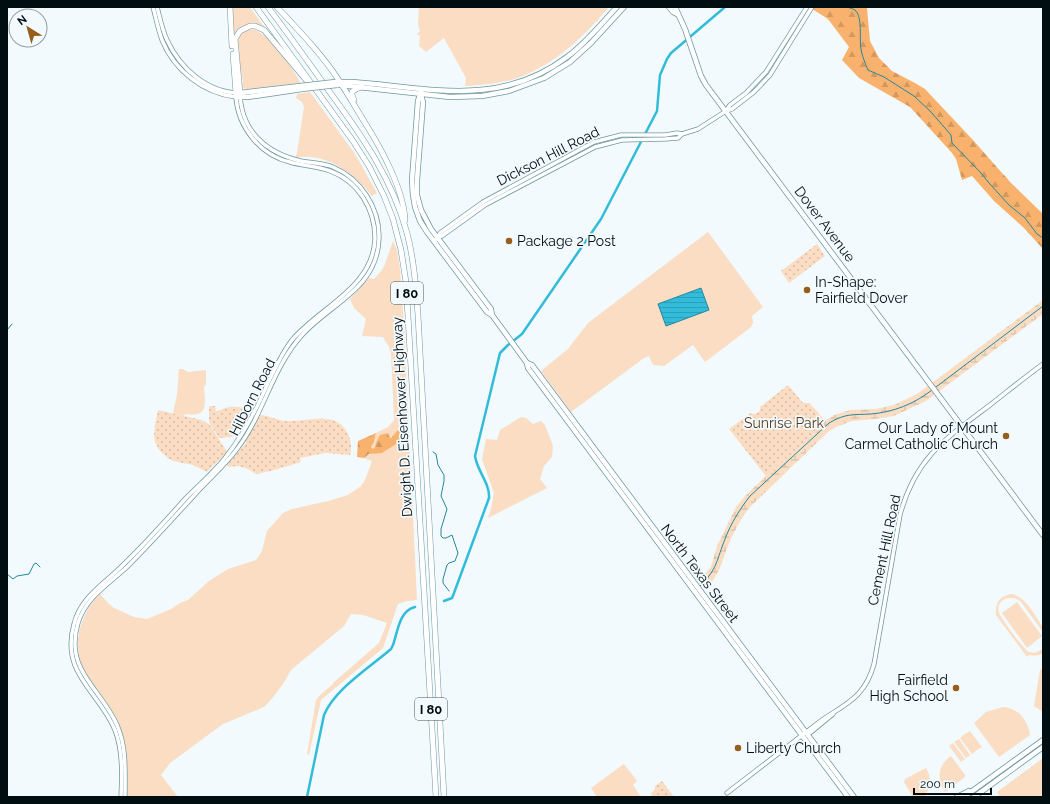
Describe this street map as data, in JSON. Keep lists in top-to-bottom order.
{
  "streets": {
    "highway": ["I 80", "Dwight D. Eisenhower Highway"],
    "main road": ["Dover Avenue", "North Texas Street"],
    "street": ["Dickson Hill Road", "Hilborn Road", "Cement Hill Road"]
  },
  "crossings": [
    ["Dickson Hill Road", "Dover Avenue"],
    ["Dickson Hill Road", "North Texas Street"],
    ["Dover Avenue", "Cement Hill Road"],
    ["Cement Hill Road", "North Texas Street"]
  ],
  "parks": ["Sunrise Park"],
  "places": [
    "Package 2 Post",
    "In-Shape: Fairfield Dover",
    "Our Lady of Mount Carmel Catholic Church",
    "Fairfield High School",
    "Liberty Church"
  ],
  "scale_bar": "200 m",
  "north": "top left"
}
